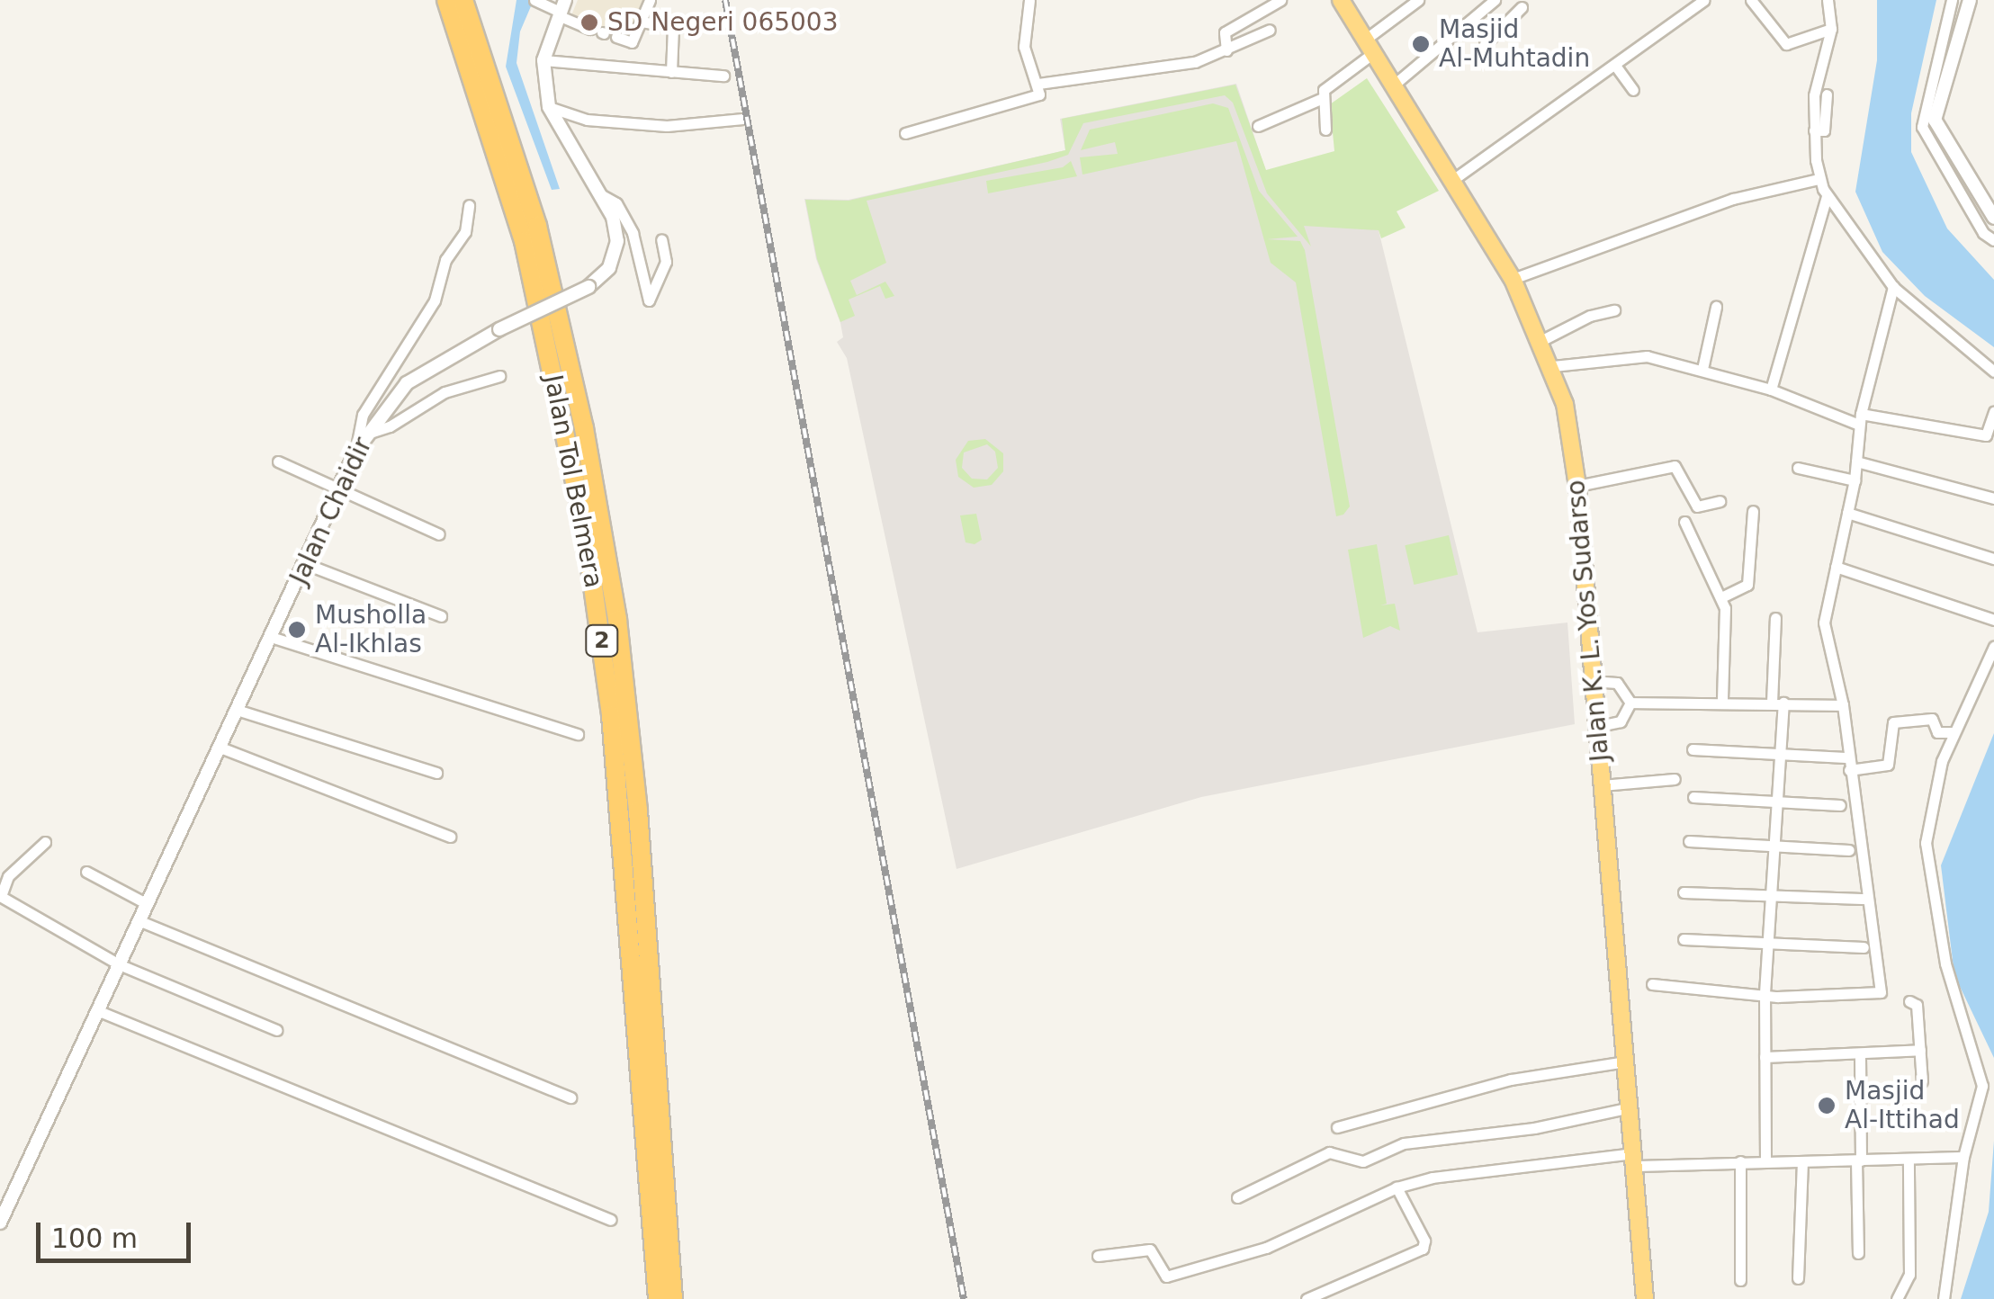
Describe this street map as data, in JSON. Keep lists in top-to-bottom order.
{
  "streets": {
    "highway": ["Jalan Tol Belmera", "Jalan K. L. Yos Sudarso", "2"],
    "street": ["Jalan Chaidir"]
  },
  "places": [
    "SD Negeri 065003",
    "Masjid Al-Muhtadin",
    "Musholla Al-Ikhlas",
    "Masjid Al-Ittihad"
  ],
  "scale_bar": "100 m"
}
